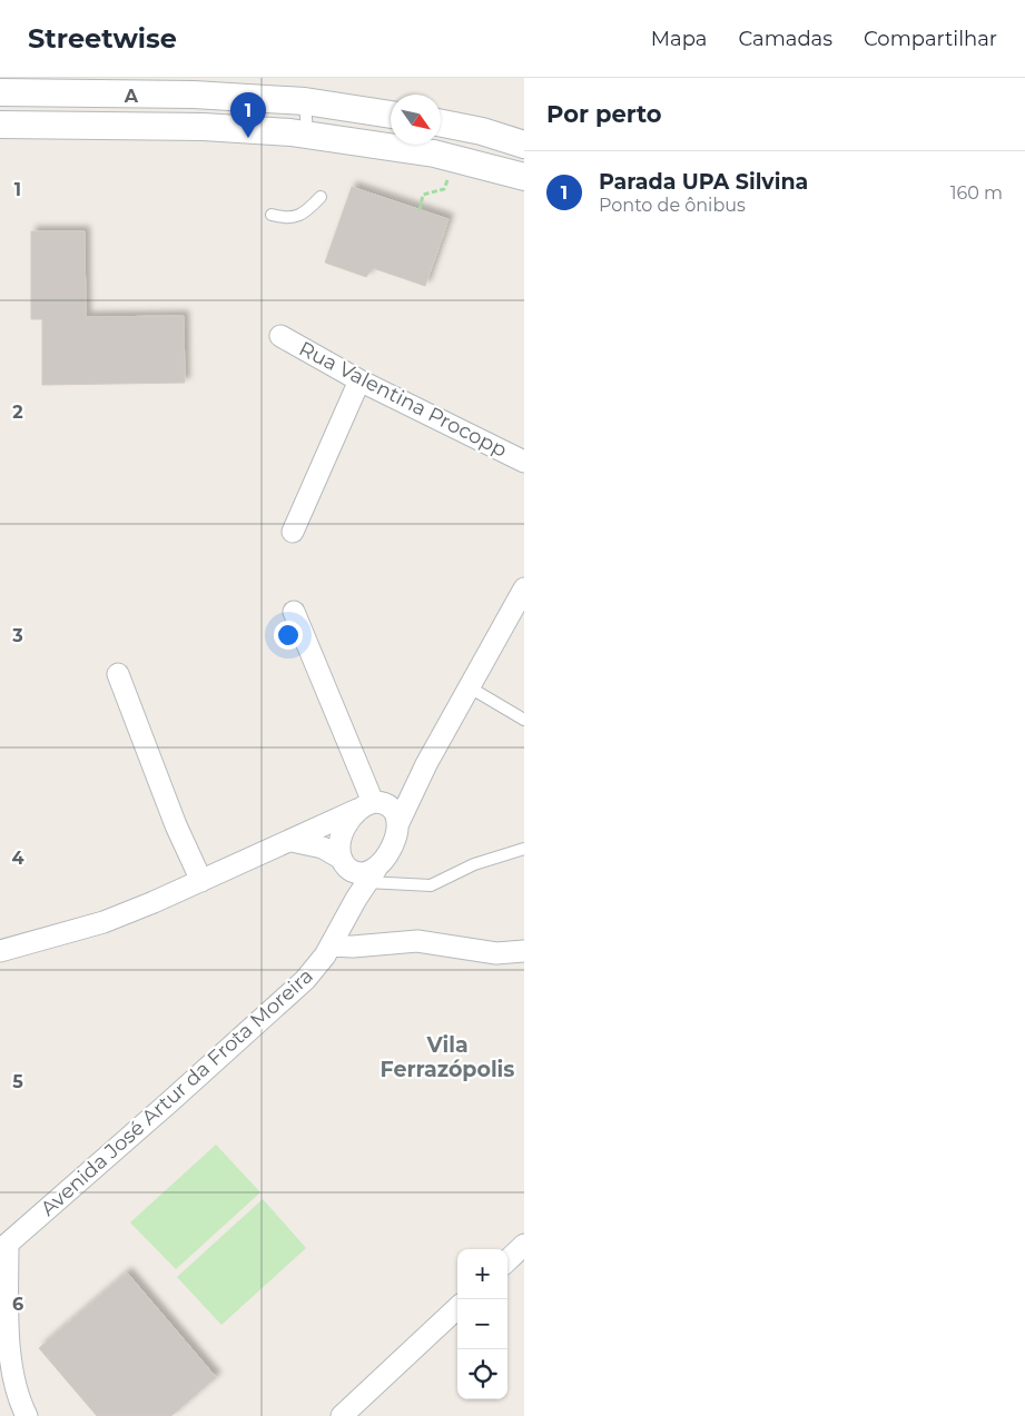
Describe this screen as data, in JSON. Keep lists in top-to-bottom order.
{
  "streets": {
    "street": ["Rua Valentina Procopp", "Avenida José Artur da Frota Moreira"]
  },
  "districts": ["Vila Ferrazópolis"],
  "north": "bottom right",
  "page": {
    "header": "Streetwise",
    "nav": ["Mapa", "Camadas", "Compartilhar"],
    "heading": "Por perto",
    "pins": "1",
    "list": [
      {
        "mark": "1",
        "name": "Parada UPA Silvina",
        "note": "Ponto de ônibus",
        "value": "160 m"
      }
    ],
    "map_buttons": ["+", "−"]
  },
  "grid": {
    "columns": ["A"],
    "rows": [
      "1",
      "2",
      "3",
      "4",
      "5",
      "6"
    ]
  }
}
